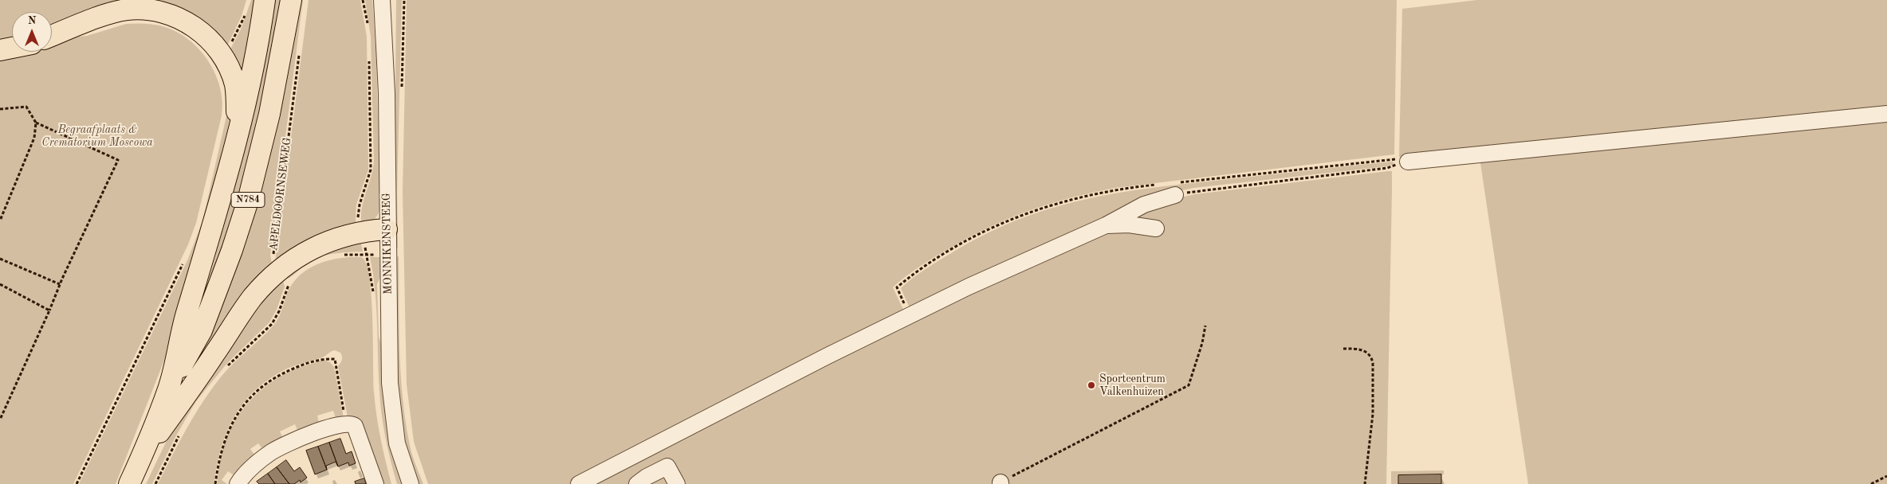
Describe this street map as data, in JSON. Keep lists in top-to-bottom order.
{
  "streets": {
    "main road": ["APELDOORNSEWEG", "N784"],
    "street": ["MONNIKENSTEEG"]
  },
  "crossings": [
    ["APELDOORNSEWEG", "N784"],
    ["N784", "MONNIKENSTEEG"]
  ],
  "parks": ["Begraafplaats & Crematorium Moscowa"],
  "places": ["Sportcentrum Valkenhuizen"],
  "north": "top"
}
